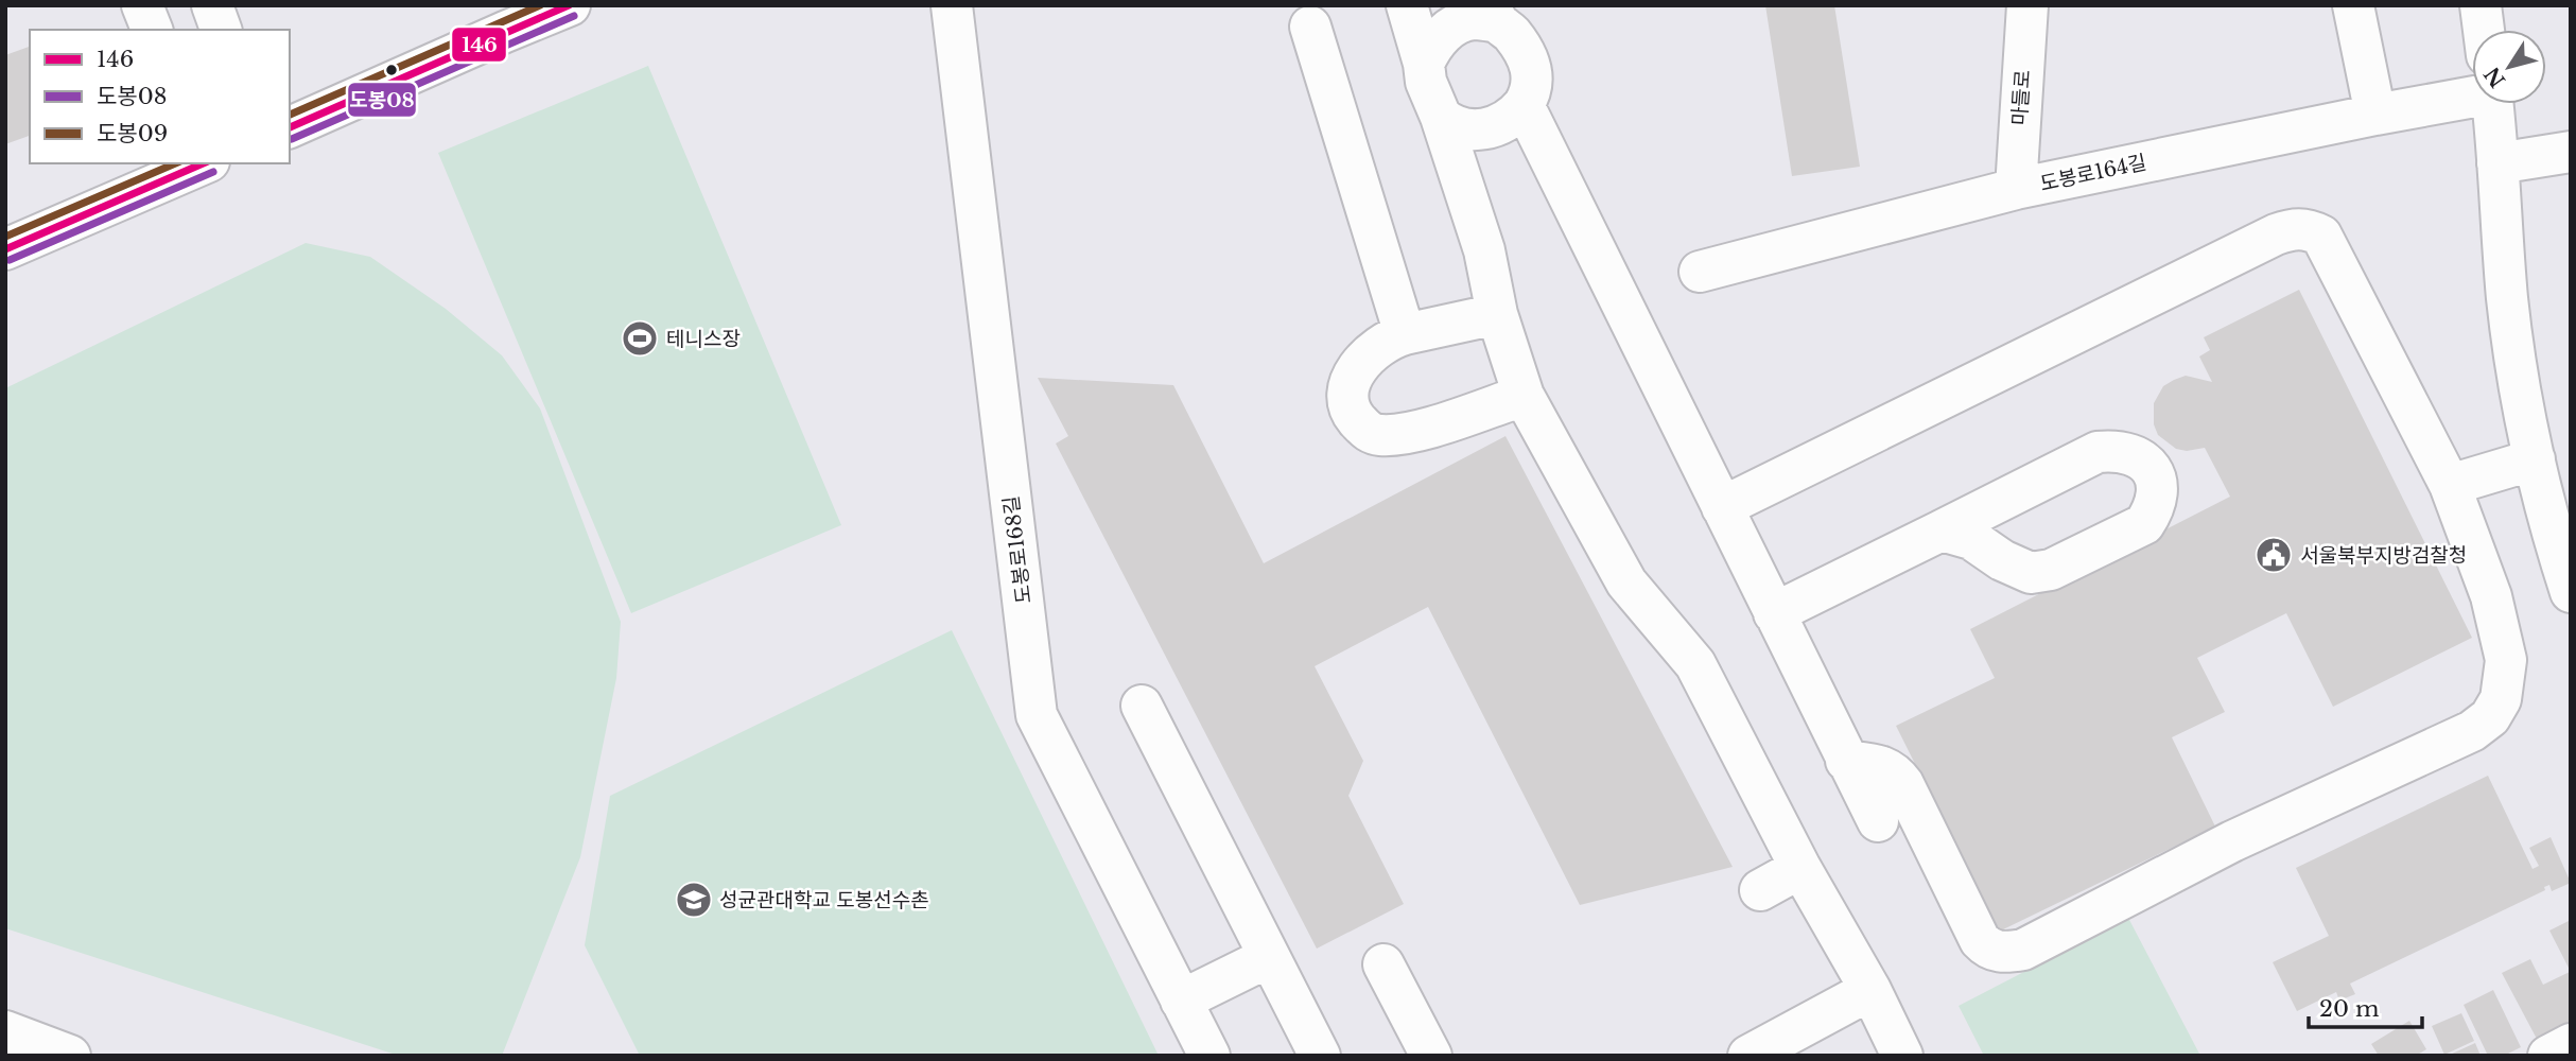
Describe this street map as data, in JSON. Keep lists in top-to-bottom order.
{
  "streets": {
    "street": ["마들로", "도봉로164길", "도봉로168길"]
  },
  "crossings": [
    ["마들로", "도봉로164길"]
  ],
  "places": {
    "sports": ["테니스장"],
    "public building": ["서울북부지방검찰청"],
    "school or university": ["성균관대학교 도봉선수촌"]
  },
  "lines": ["transit line 146", "transit line 도봉09", "transit line 도봉08"],
  "legend": ["146", "도봉08", "도봉09"],
  "scale_bar": "20 m",
  "north": "bottom left"
}
